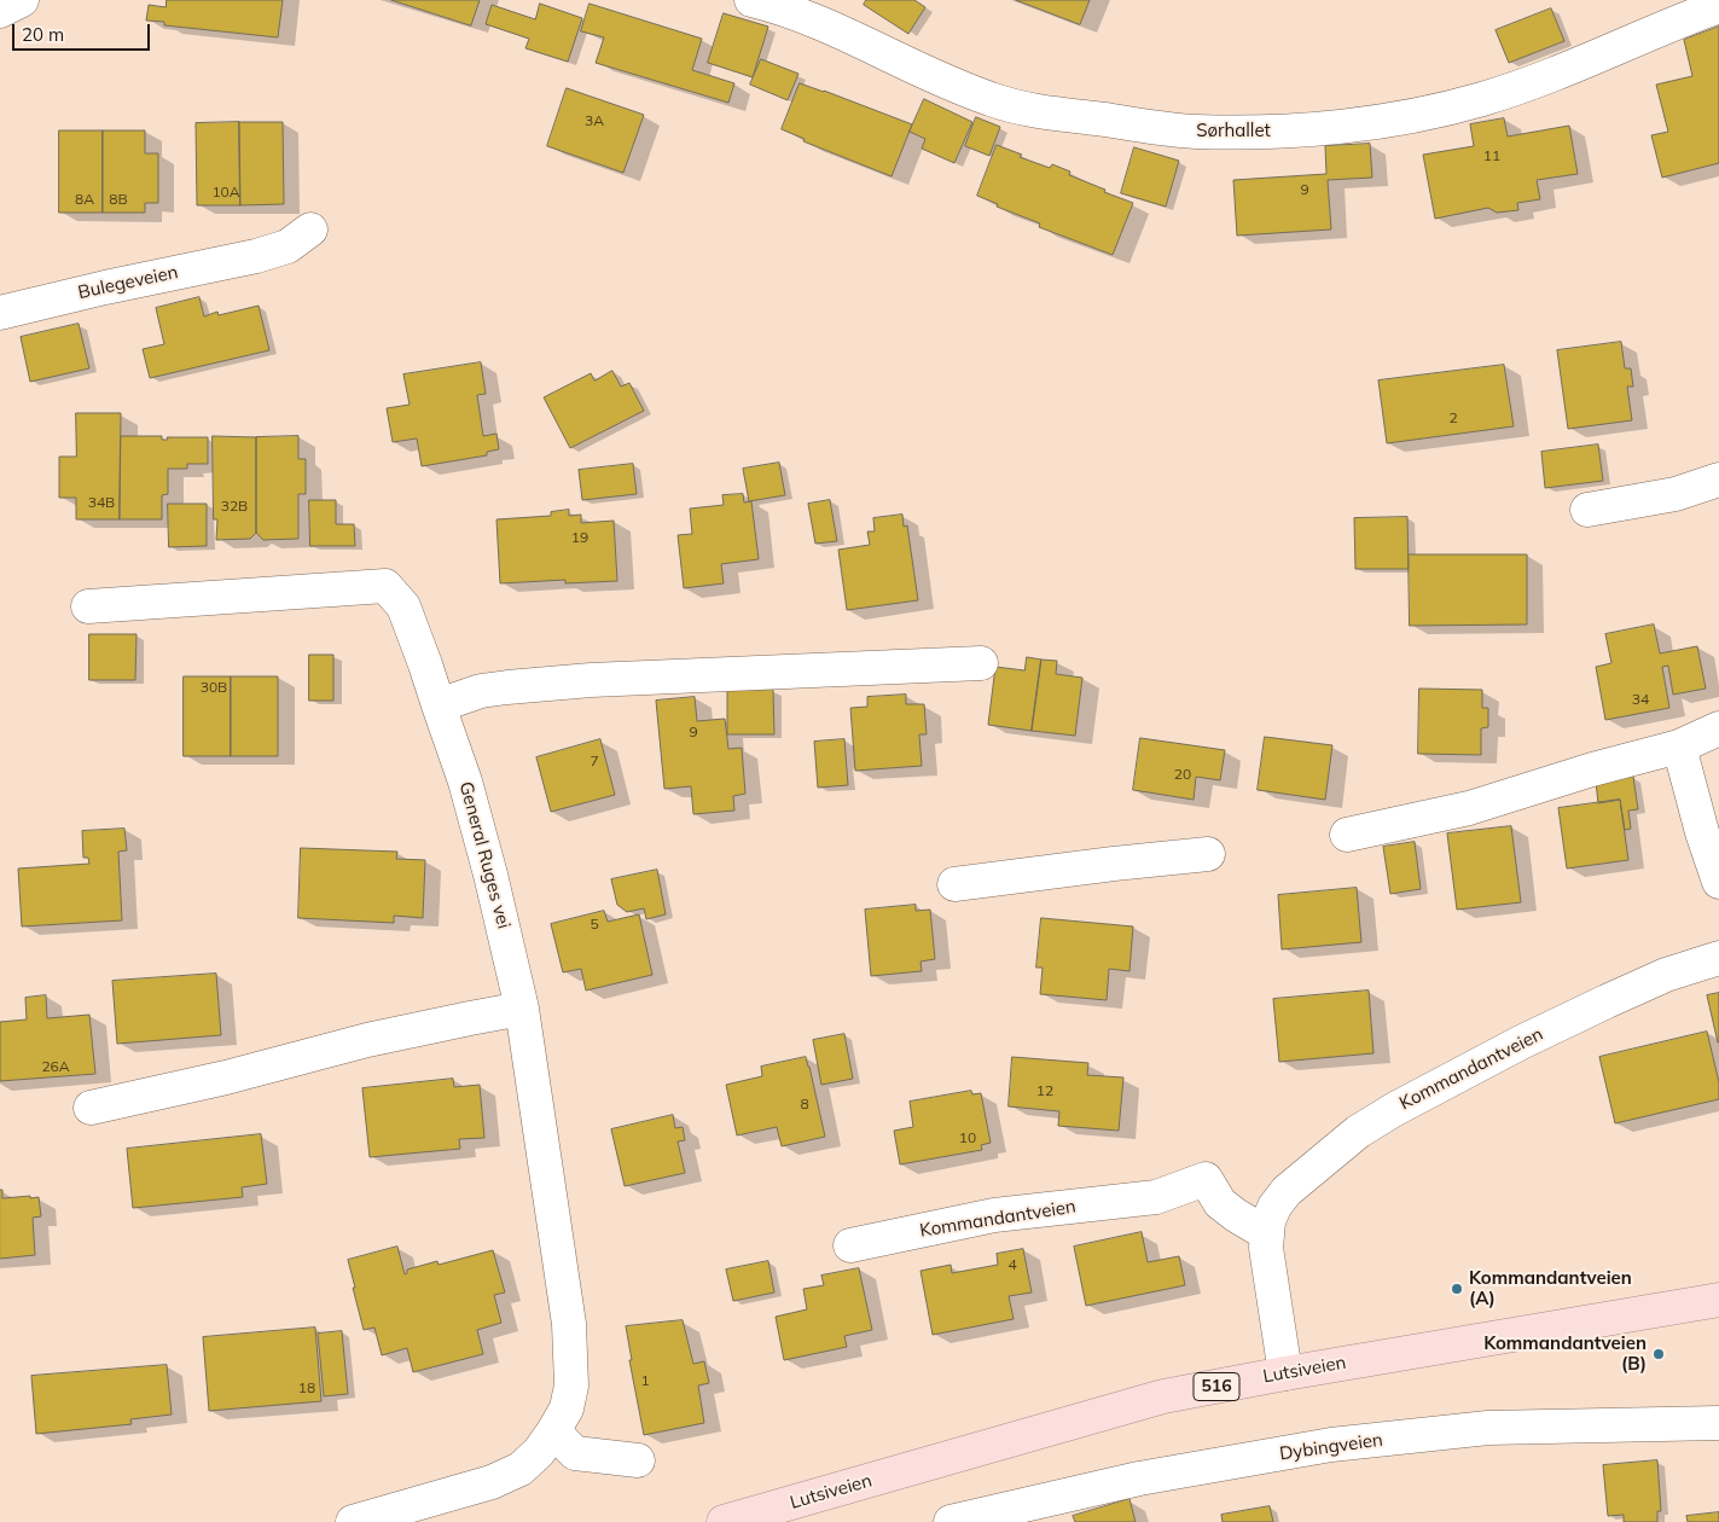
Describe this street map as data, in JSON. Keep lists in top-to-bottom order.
{
  "streets": {
    "main road": ["Lutsiveien", "516"],
    "street": [
      "Sørhallet",
      "Bulegeveien",
      "General Ruges vei",
      "Kommandantveien",
      "Dybingveien"
    ]
  },
  "crossings": [
    ["Kommandantveien", "Lutsiveien"]
  ],
  "places": ["Kommandantveien (A)", "Kommandantveien (B)"],
  "house_numbers": [
    "3A",
    "11",
    "9",
    "10A",
    "8A",
    "8B",
    "2",
    "34B",
    "32B",
    "19",
    "30B",
    "34",
    "9",
    "7",
    "20",
    "5",
    "26A",
    "12",
    "8",
    "10",
    "4",
    "1",
    "18"
  ],
  "scale_bar": "20 m"
}
